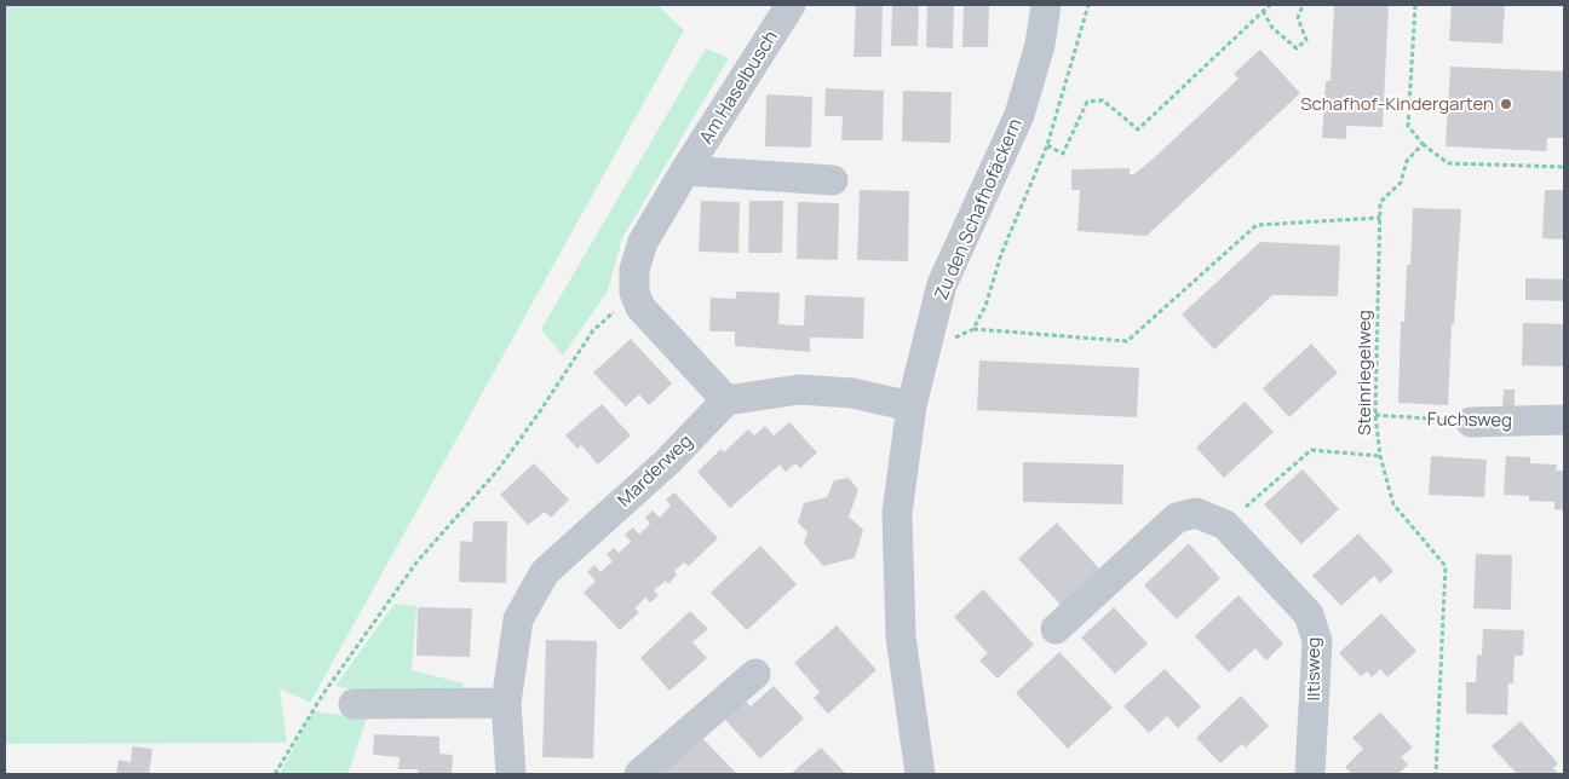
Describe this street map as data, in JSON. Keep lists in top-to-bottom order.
{
  "streets": {
    "street": [
      "Am Haselbusch",
      "Zu den Schafhofäckern",
      "Fuchsweg",
      "Marderweg",
      "Iltisweg"
    ],
    "path": ["Steinriegelweg"]
  },
  "crossings": [
    ["Steinriegelweg", "Fuchsweg"]
  ],
  "places": ["Schafhof-Kindergarten"]
}
